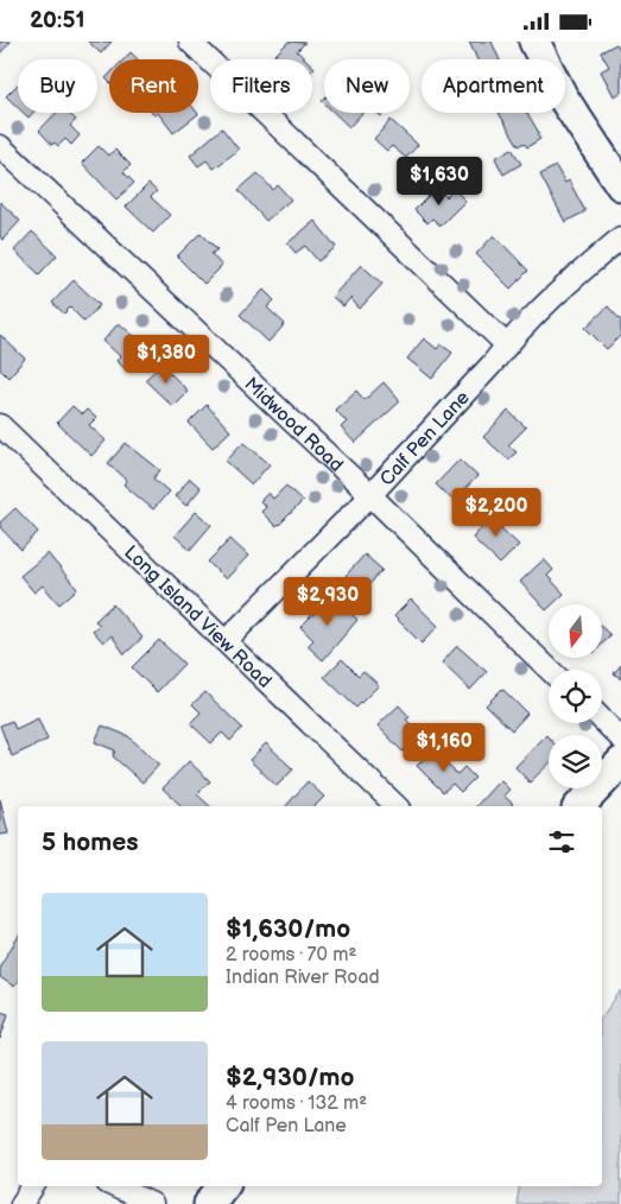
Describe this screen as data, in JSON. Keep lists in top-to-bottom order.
{
  "streets": {
    "street": ["Midwood Road", "Calf Pen Lane", "Long Island View Road"]
  },
  "crossings": [
    ["Midwood Road", "Calf Pen Lane"],
    ["Calf Pen Lane", "Long Island View Road"]
  ],
  "north": "bottom",
  "page": {
    "status": "20:51",
    "chip": [
      "Buy",
      "Rent",
      "Filters",
      "New",
      "Apartment"
    ],
    "price": [
      "$1,630",
      "$1,380",
      "$2,200",
      "$2,930",
      "$1,160"
    ],
    "heading": "5 homes",
    "list": [
      {
        "name": "$1,630/mo",
        "note": "2 rooms · 70 m² · Indian River Road"
      },
      {
        "name": "$2,930/mo",
        "note": "4 rooms · 132 m² · Calf Pen Lane"
      }
    ]
  }
}
